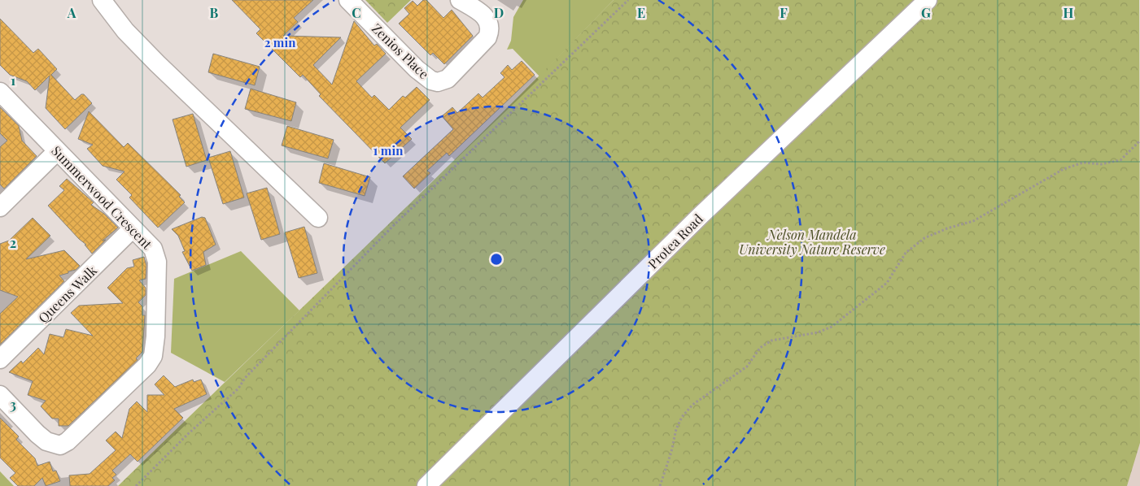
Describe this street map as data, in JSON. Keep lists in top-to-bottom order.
{
  "streets": {
    "street": [
      "Zenios Place",
      "Summerwood Crescent",
      "Protea Road",
      "Queens Walk"
    ]
  },
  "crossings": [
    ["Summerwood Crescent", "Queens Walk"]
  ],
  "parks": ["Nelson Mandela University Nature Reserve"],
  "grid": {
    "columns": [
      "A",
      "B",
      "C",
      "D",
      "E",
      "F",
      "G",
      "H"
    ],
    "rows": ["1", "2", "3"]
  },
  "rings": ["2 min", "1 min"]
}
